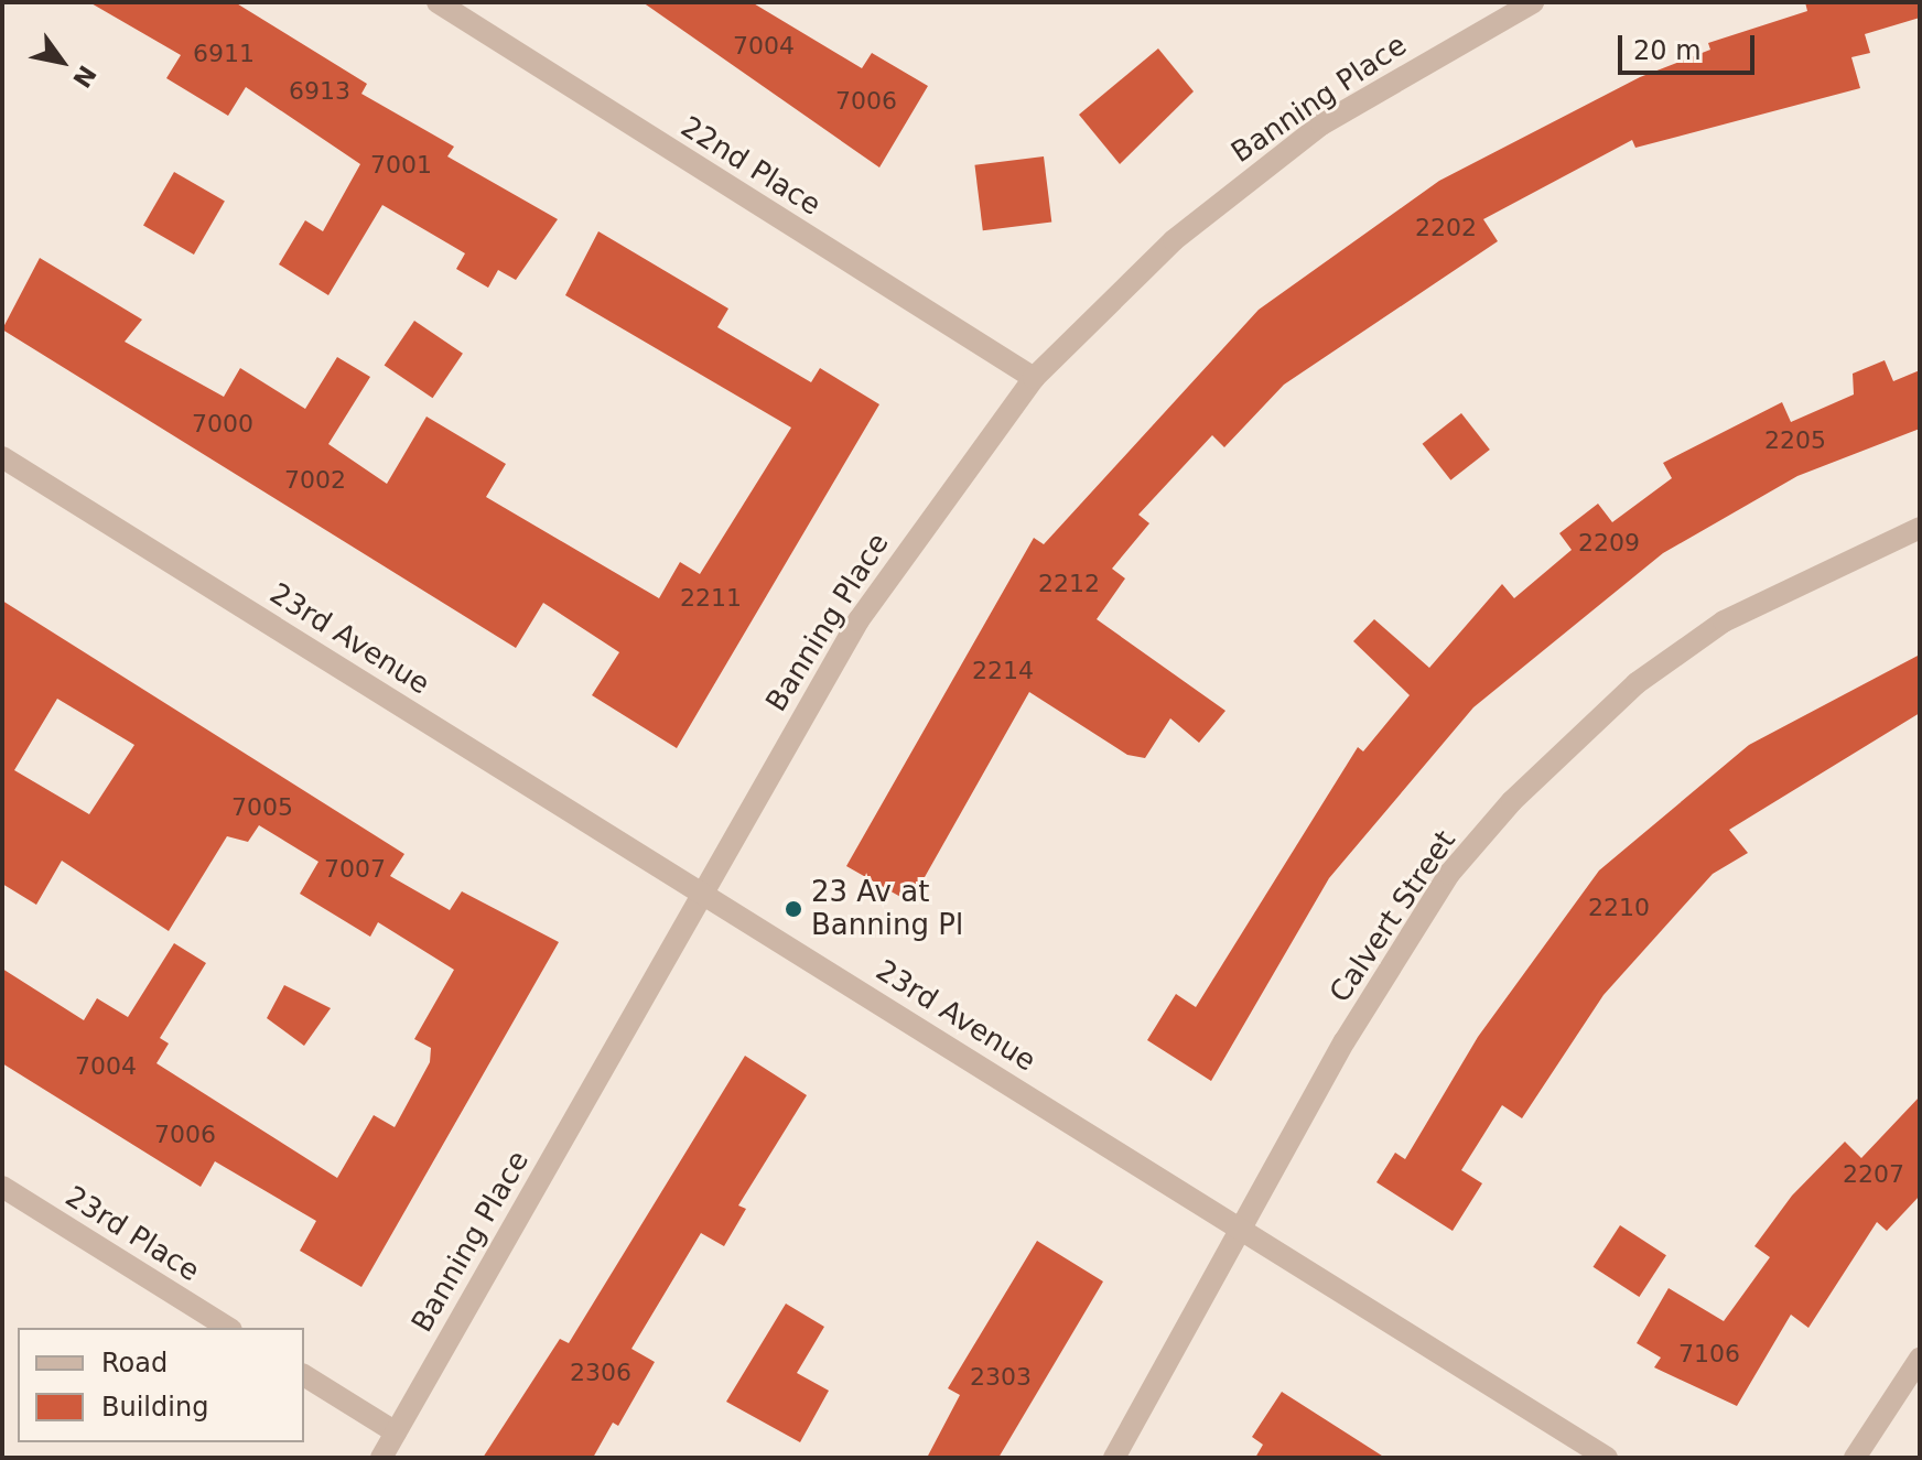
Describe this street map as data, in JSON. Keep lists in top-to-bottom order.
{
  "streets": {
    "street": [
      "Banning Place",
      "22nd Place",
      "23rd Avenue",
      "Calvert Street",
      "23rd Place"
    ]
  },
  "crossings": [
    ["Banning Place", "22nd Place"],
    ["Banning Place", "23rd Avenue"],
    ["23rd Avenue", "Calvert Street"]
  ],
  "places": ["23 Av at Banning Pl"],
  "house_numbers": [
    "7004",
    "6911",
    "6913",
    "7006",
    "7001",
    "2202",
    "7000",
    "2205",
    "7002",
    "2209",
    "2212",
    "2211",
    "2214",
    "7005",
    "7007",
    "2210",
    "7004",
    "7006",
    "2207",
    "7106",
    "2306",
    "2303"
  ],
  "legend": ["Road", "Building"],
  "scale_bar": "20 m",
  "north": "bottom right"
}
